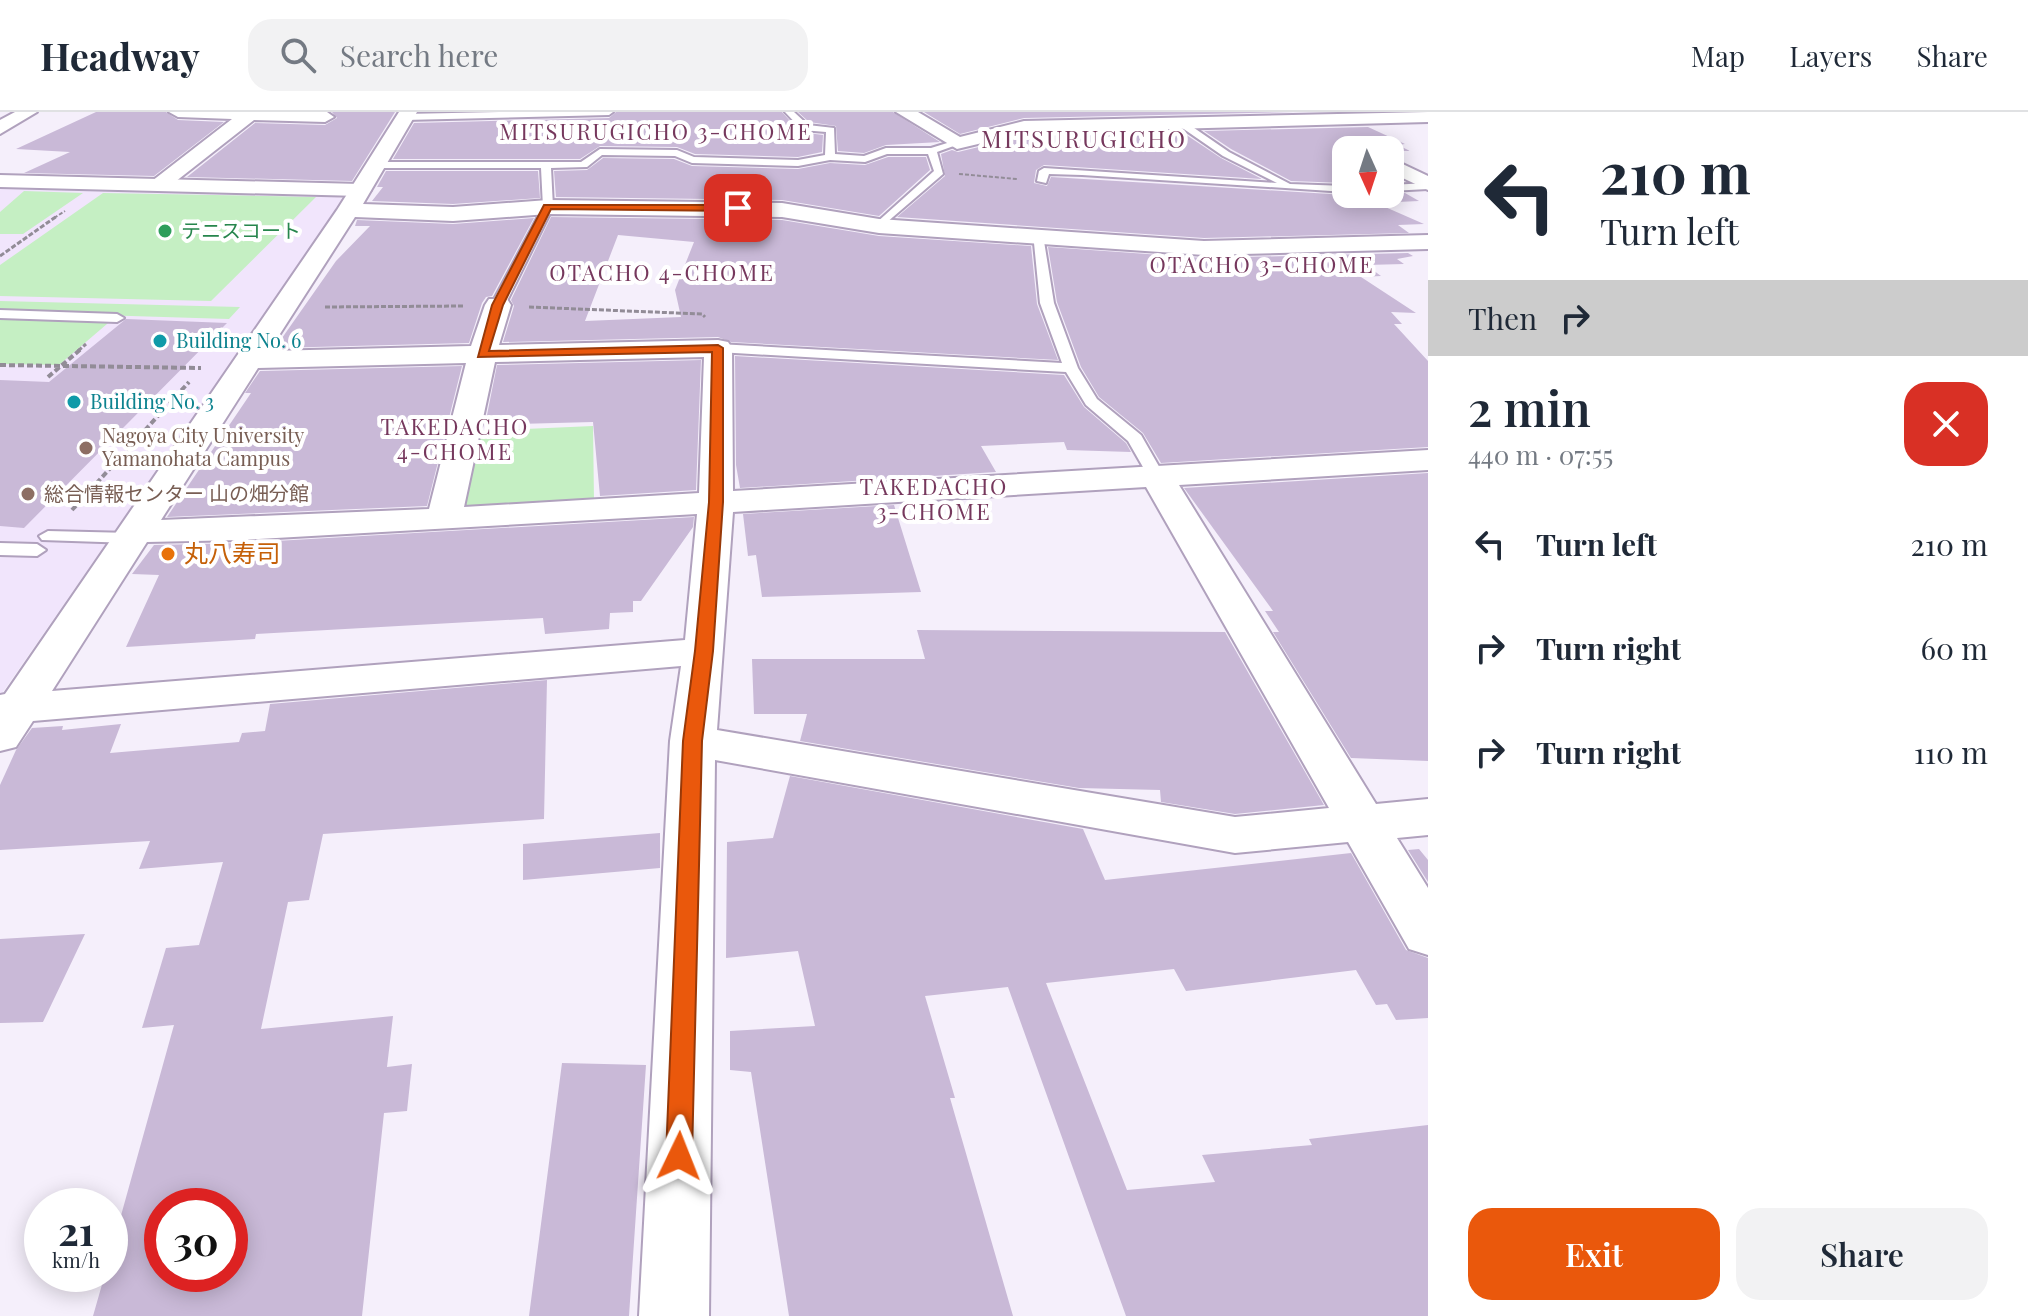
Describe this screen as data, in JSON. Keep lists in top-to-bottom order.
{
  "districts": [
    "MITSURUGICHO 3-CHOME",
    "MITSURUGICHO",
    "OTACHO 3-CHOME",
    "OTACHO 4-CHOME",
    "TAKEDACHO 4-CHOME",
    "TAKEDACHO 3-CHOME"
  ],
  "places": [
    "テニスコート",
    "Building No. 6",
    "Building No. 3",
    "Nagoya City University Yamanohata Campus",
    "総合情報センター 山の畑分館",
    "丸八寿司"
  ],
  "north": "bottom",
  "page": {
    "header": "Headway",
    "search": "Search here",
    "nav": ["Map", "Layers", "Share"],
    "turn": ["210 m", "Turn left"],
    "then": "Then",
    "heading": ["2 min", "440 m · 07:55"],
    "list": [
      {
        "name": "Turn left",
        "value": "210 m"
      },
      {
        "name": "Turn right",
        "value": "60 m"
      },
      {
        "name": "Turn right",
        "value": "110 m"
      }
    ],
    "speed": "21 km/h",
    "limit": "30",
    "buttons": ["Exit", "Share"]
  }
}
